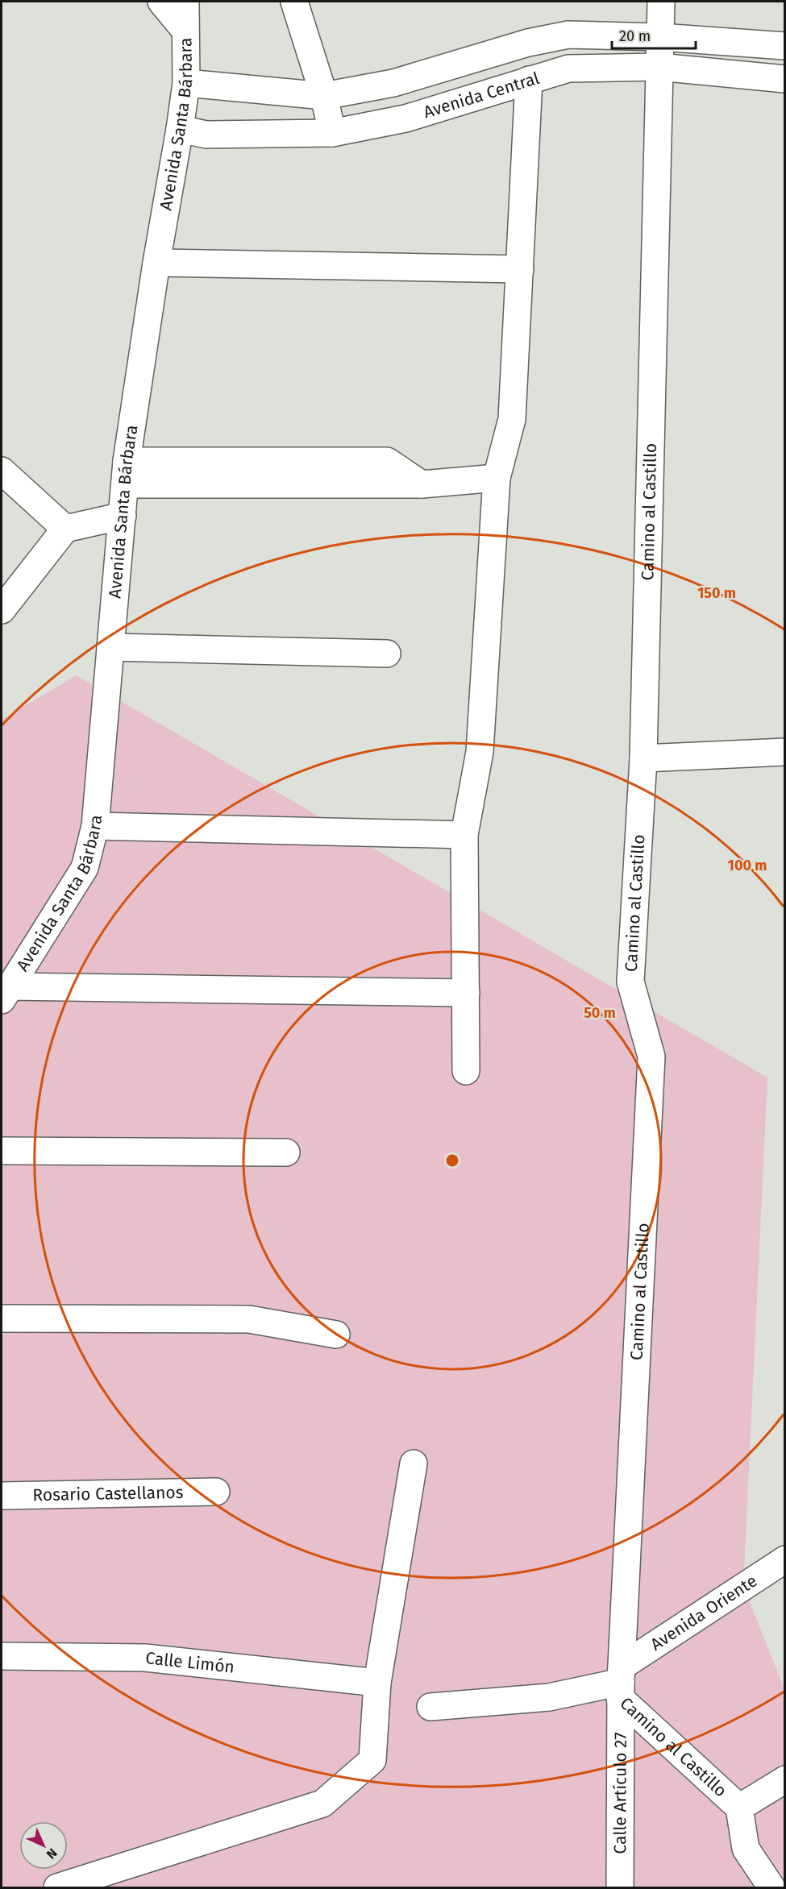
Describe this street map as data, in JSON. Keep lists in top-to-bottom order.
{
  "streets": {
    "street": [
      "Avenida Central",
      "Avenida Santa Bárbara",
      "Camino al Castillo",
      "Rosario Castellanos",
      "Avenida Oriente",
      "Calle Limón",
      "Calle Artículo 27"
    ]
  },
  "crossings": [
    ["Avenida Central", "Avenida Santa Bárbara"],
    ["Avenida Central", "Camino al Castillo"],
    ["Camino al Castillo", "Avenida Oriente"],
    ["Camino al Castillo", "Calle Artículo 27"],
    ["Avenida Oriente", "Calle Artículo 27"]
  ],
  "scale_bar": "20 m",
  "north": "bottom right",
  "rings": ["150 m", "100 m", "50 m"]
}
